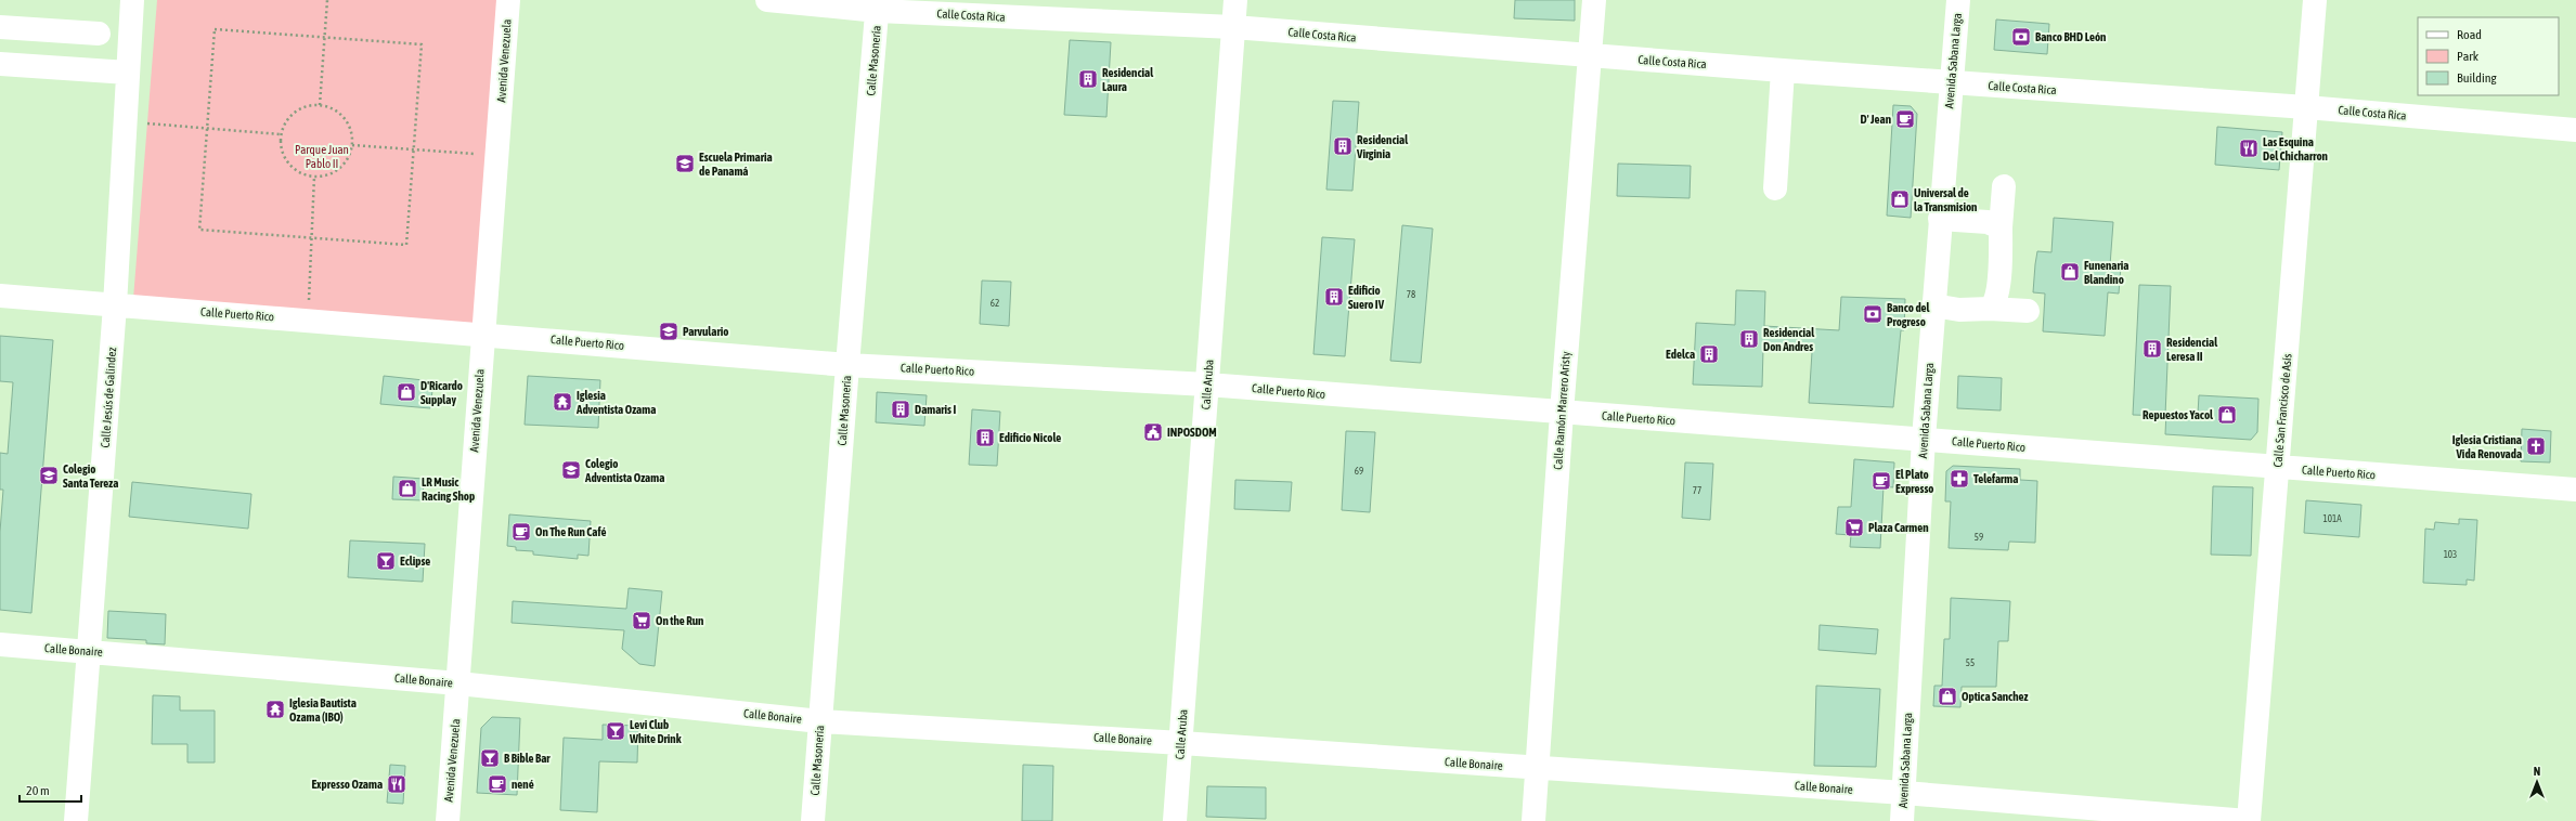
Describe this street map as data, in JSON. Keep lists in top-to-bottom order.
{
  "streets": {
    "street": [
      "Calle Costa Rica",
      "Avenida Venezuela",
      "Calle Masonería",
      "Avenida Sabana Larga",
      "Calle Puerto Rico",
      "Calle Aruba",
      "Calle Jesús de Galindez",
      "Calle Ramón Marrero Aristy",
      "Calle San Francisco de Asís",
      "Calle Bonaire"
    ]
  },
  "crossings": [
    ["Calle Costa Rica", "Calle Masonería"],
    ["Calle Costa Rica", "Avenida Sabana Larga"],
    ["Calle Costa Rica", "Calle Aruba"],
    ["Calle Costa Rica", "Calle Ramón Marrero Aristy"],
    ["Calle Costa Rica", "Calle San Francisco de Asís"],
    ["Avenida Venezuela", "Calle Puerto Rico"],
    ["Avenida Venezuela", "Calle Bonaire"],
    ["Calle Masonería", "Calle Puerto Rico"],
    ["Calle Masonería", "Calle Bonaire"],
    ["Avenida Sabana Larga", "Calle Puerto Rico"],
    ["Avenida Sabana Larga", "Calle Bonaire"],
    ["Calle Puerto Rico", "Calle Aruba"],
    ["Calle Puerto Rico", "Calle Jesús de Galindez"],
    ["Calle Puerto Rico", "Calle Ramón Marrero Aristy"],
    ["Calle Puerto Rico", "Calle San Francisco de Asís"],
    ["Calle Aruba", "Calle Bonaire"],
    ["Calle Jesús de Galindez", "Calle Bonaire"],
    ["Calle Ramón Marrero Aristy", "Calle Bonaire"],
    ["Calle San Francisco de Asís", "Calle Bonaire"]
  ],
  "parks": ["Parque Juan Pablo II"],
  "places": {
    "bank": ["Banco BHD León", "Banco del Progreso"],
    "building": [
      "Residencial Laura",
      "Residencial Virginia",
      "Edificio Suero IV",
      "Residencial Don Andres",
      "Residencial Leresa II",
      "Edelca",
      "Damaris I",
      "Edificio Nicole"
    ],
    "cafe": [
      "D' Jean",
      "El Plato Expresso",
      "On The Run Café",
      "nené"
    ],
    "restaurant": ["Las Esquina Del Chicharron", "Expresso Ozama"],
    "school or university": [
      "Escuela Primaria de Panamá",
      "Parvulario",
      "Colegio Adventista Ozama",
      "Colegio Santa Tereza"
    ],
    "shop": [
      "Universal de la Transmision",
      "Funenaria Blandino",
      "D'Ricardo Supplay",
      "Repuestos Yacol",
      "LR Music Racing Shop",
      "Optica Sanchez"
    ],
    "temple": ["Iglesia Adventista Ozama", "Iglesia Bautista Ozama (IBO)"],
    "public building": ["INPOSDOM"],
    "church": ["Iglesia Cristiana Vida Renovada"],
    "pharmacy": ["Telefarma"],
    "supermarket": ["Plaza Carmen", "On the Run"],
    "bar": ["Eclipse", "Levi Club White Drink", "B Bible Bar"]
  },
  "house_numbers": [
    "78",
    "62",
    "69",
    "77",
    "101A",
    "59",
    "103",
    "55"
  ],
  "legend": ["Road", "Park", "Building"],
  "scale_bar": "20 m",
  "north": "top"
}
